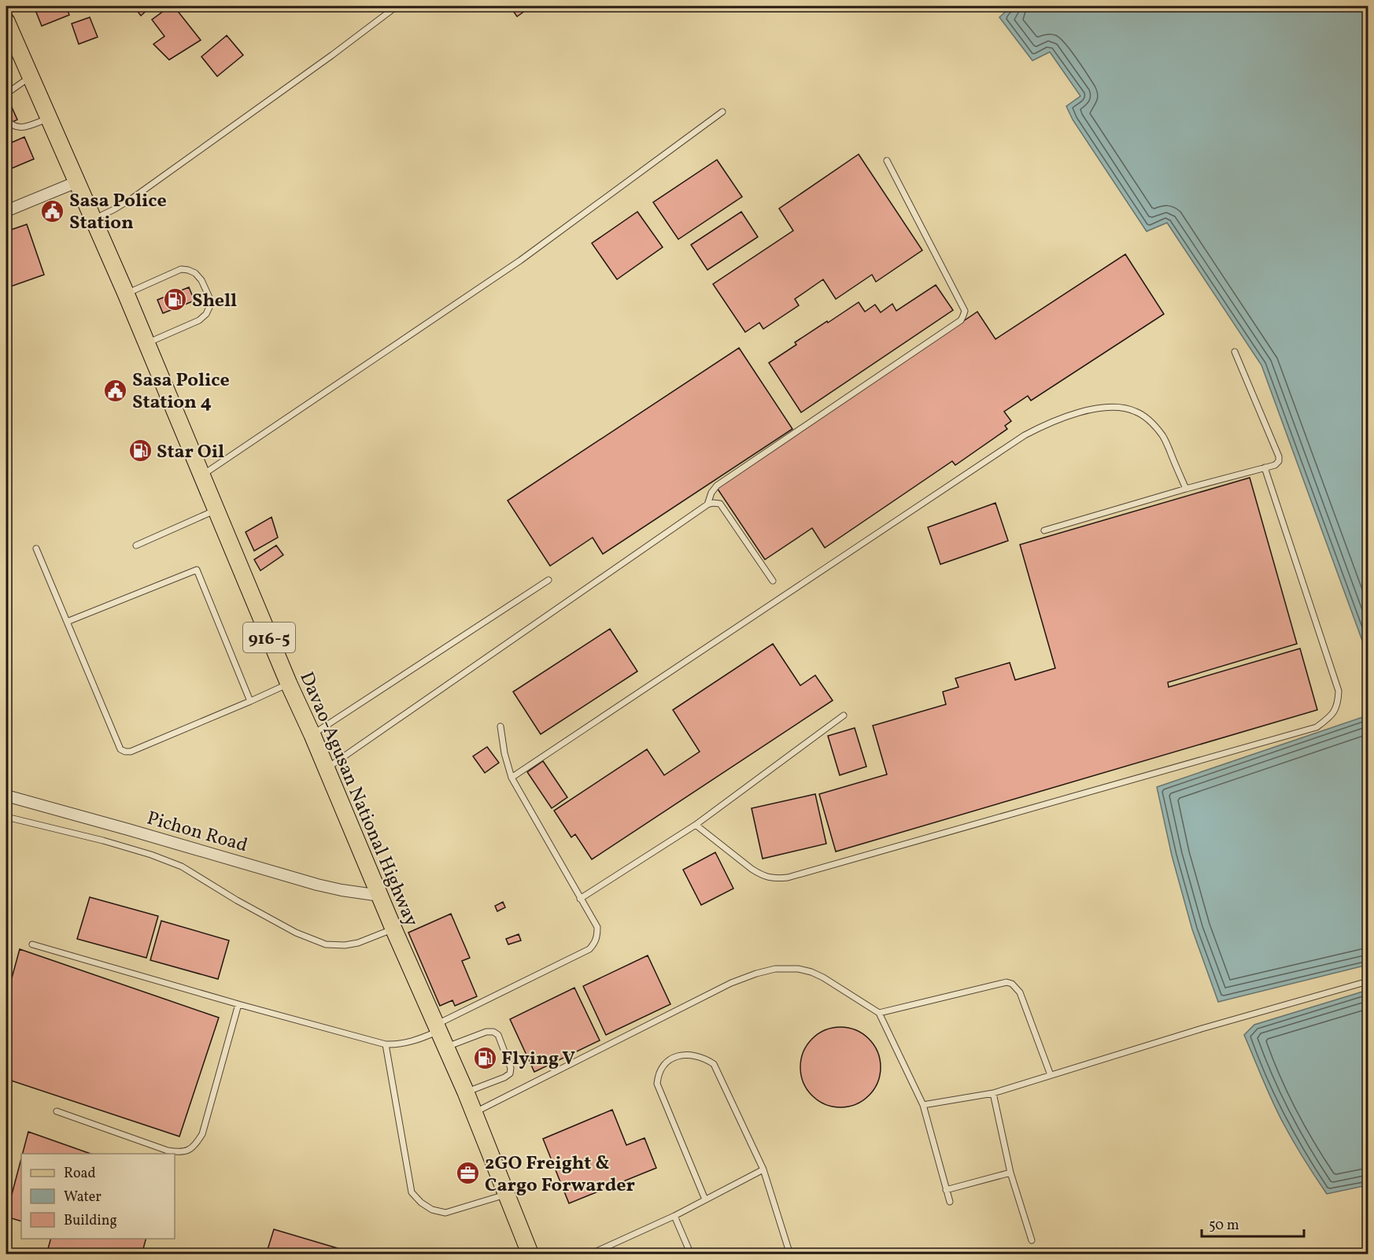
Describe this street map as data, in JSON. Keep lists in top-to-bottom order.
{
  "streets": {
    "main road": ["916-5", "Davao-Agusan National Highway"],
    "street": ["Pichon Road"]
  },
  "crossings": [
    ["Davao-Agusan National Highway", "Pichon Road"]
  ],
  "places": {
    "public building": ["Sasa Police Station", "Sasa Police Station 4"],
    "fuel station": ["Shell", "Star Oil", "Flying V"],
    "office": ["2GO Freight & Cargo Forwarder"]
  },
  "legend": ["Road", "Water", "Building"],
  "scale_bar": "50 m"
}
